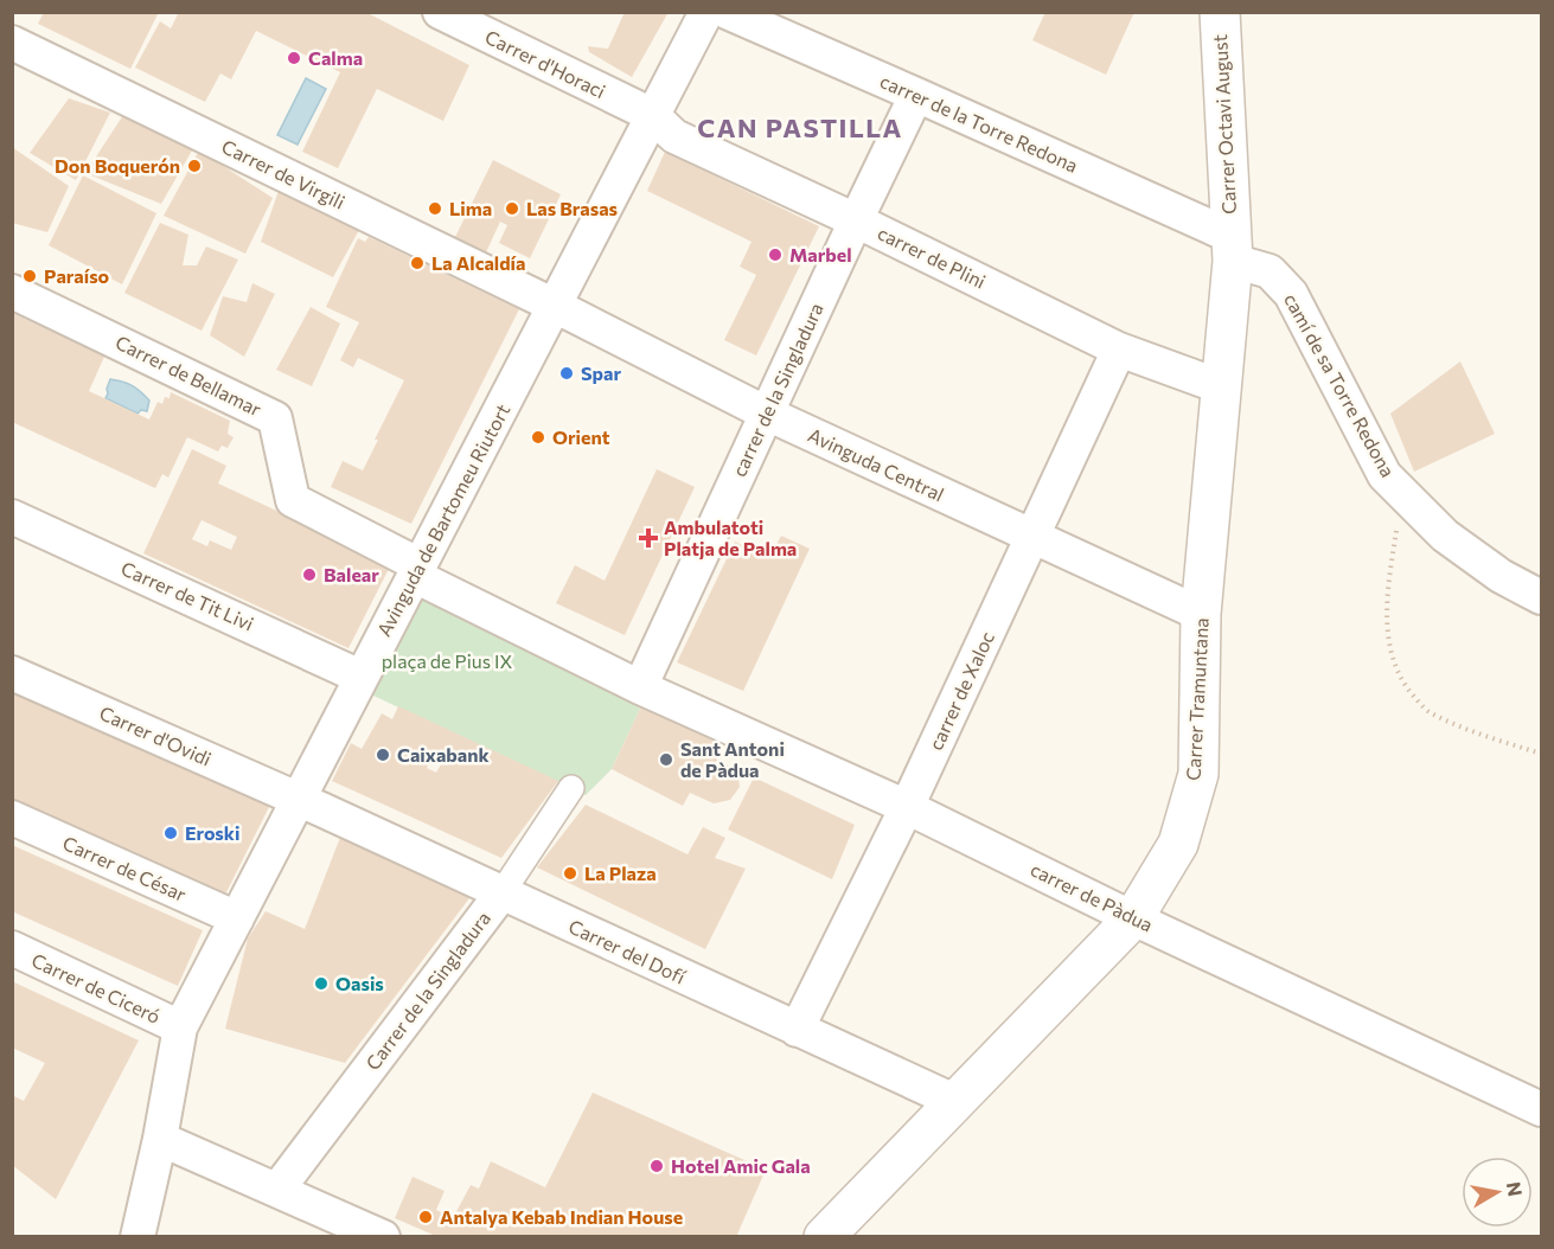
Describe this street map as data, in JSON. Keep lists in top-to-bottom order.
{
  "streets": {
    "street": [
      "Carrer d'Horaci",
      "carrer de la Torre Redona",
      "Carrer Octavi August",
      "Carrer de Virgili",
      "carrer de Plini",
      "Carrer de Bellamar",
      "camí de sa Torre Redona",
      "carrer de la Singladura",
      "Avinguda Central",
      "Avinguda de Bartomeu Riutort",
      "Carrer de Tit Livi",
      "carrer de Xaloc",
      "Carrer Tramuntana",
      "Carrer d'Ovidi",
      "Carrer de César",
      "carrer de Pàdua",
      "Carrer del Dofí",
      "Carrer de Ciceró",
      "Carrer de la Singladura"
    ]
  },
  "crossings": [
    ["Carrer d'Horaci", "carrer de Plini"],
    ["Carrer d'Horaci", "Avinguda de Bartomeu Riutort"],
    ["carrer de la Torre Redona", "Carrer Octavi August"],
    ["carrer de la Torre Redona", "camí de sa Torre Redona"],
    ["carrer de la Torre Redona", "carrer de la Singladura"],
    ["carrer de la Torre Redona", "Carrer Tramuntana"],
    ["Carrer Octavi August", "camí de sa Torre Redona"],
    ["Carrer Octavi August", "Carrer Tramuntana"],
    ["Carrer de Virgili", "Avinguda Central"],
    ["Carrer de Virgili", "Avinguda de Bartomeu Riutort"],
    ["carrer de Plini", "carrer de la Singladura"],
    ["carrer de Plini", "Avinguda de Bartomeu Riutort"],
    ["carrer de Plini", "carrer de Xaloc"],
    ["carrer de Plini", "Carrer Tramuntana"],
    ["Carrer de Bellamar", "Avinguda de Bartomeu Riutort"],
    ["camí de sa Torre Redona", "Carrer Tramuntana"],
    ["carrer de la Singladura", "Avinguda Central"],
    ["carrer de la Singladura", "carrer de Pàdua"],
    ["Avinguda Central", "Avinguda de Bartomeu Riutort"],
    ["Avinguda Central", "carrer de Xaloc"],
    ["Avinguda Central", "Carrer Tramuntana"],
    ["Avinguda de Bartomeu Riutort", "Carrer de Tit Livi"],
    ["Avinguda de Bartomeu Riutort", "Carrer d'Ovidi"],
    ["Avinguda de Bartomeu Riutort", "Carrer de César"],
    ["Avinguda de Bartomeu Riutort", "Carrer del Dofí"],
    ["Avinguda de Bartomeu Riutort", "Carrer de Ciceró"],
    ["carrer de Xaloc", "carrer de Pàdua"],
    ["carrer de Xaloc", "Carrer del Dofí"],
    ["Carrer Tramuntana", "carrer de Pàdua"],
    ["Carrer Tramuntana", "Carrer del Dofí"],
    ["Carrer d'Ovidi", "Carrer del Dofí"],
    ["Carrer del Dofí", "Carrer de la Singladura"]
  ],
  "districts": ["CAN PASTILLA"],
  "parks": ["plaça de Pius IX"],
  "places": {
    "other": [
      "Calma",
      "Don Boquerón",
      "Lima",
      "Las Brasas",
      "Marbel",
      "La Alcaldía",
      "Paraíso",
      "Spar",
      "Orient",
      "Balear",
      "Caixabank",
      "Sant Antoni de Pàdua",
      "Eroski",
      "La Plaza",
      "Oasis",
      "Hotel Amic Gala",
      "Antalya Kebab Indian House"
    ],
    "health": ["Ambulatoti Platja de Palma"]
  },
  "north": "right"
}
